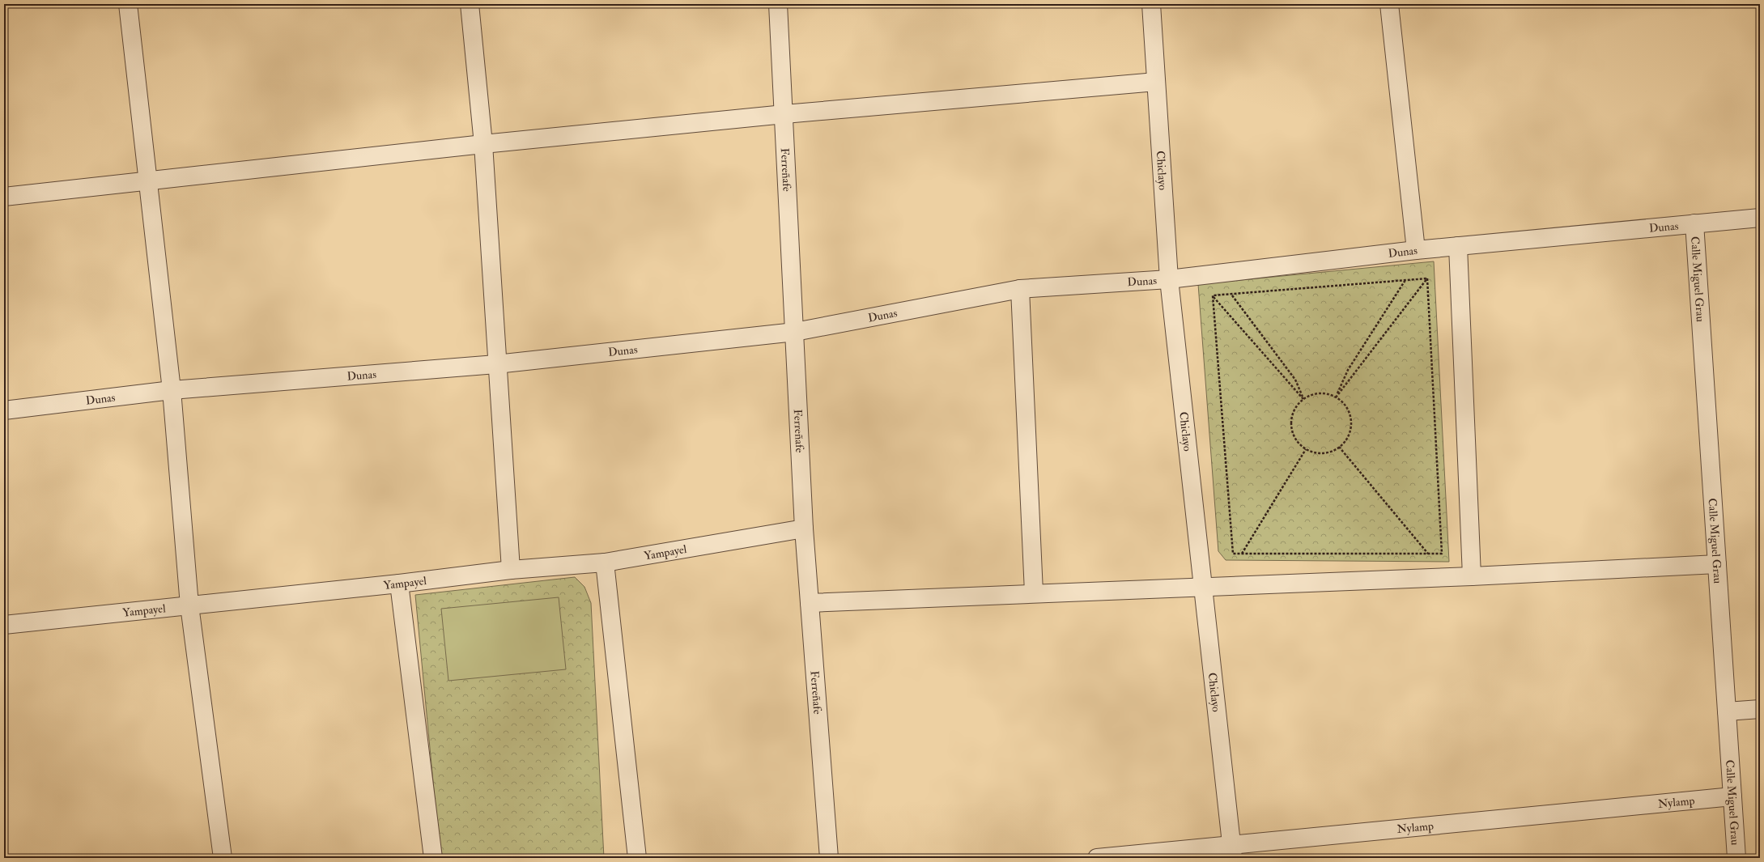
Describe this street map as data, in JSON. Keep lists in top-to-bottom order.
{
  "streets": {
    "street": [
      "Ferreñafe",
      "Chiclayo",
      "Dunas",
      "Calle Miguel Grau",
      "Yampayel",
      "Nylamp"
    ]
  },
  "crossings": [
    ["Ferreñafe", "Dunas"],
    ["Ferreñafe", "Yampayel"],
    ["Chiclayo", "Dunas"],
    ["Chiclayo", "Nylamp"],
    ["Dunas", "Calle Miguel Grau"],
    ["Calle Miguel Grau", "Nylamp"]
  ]
}
